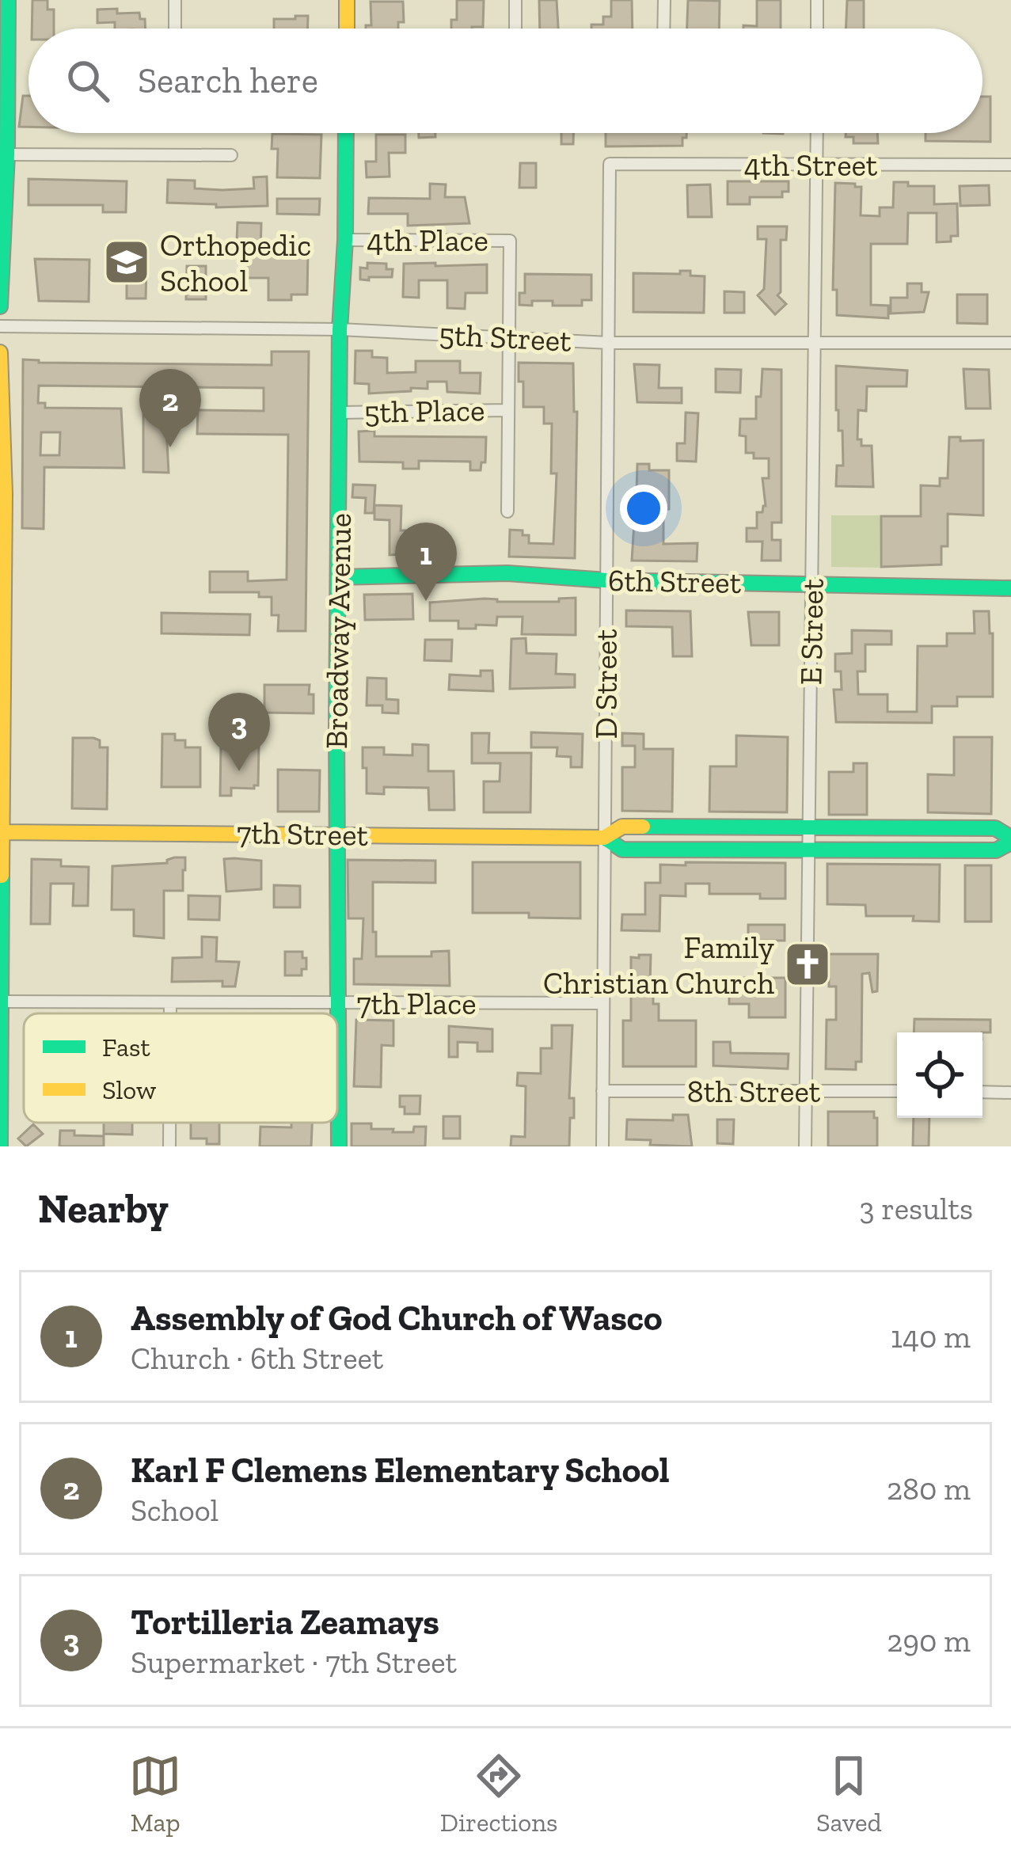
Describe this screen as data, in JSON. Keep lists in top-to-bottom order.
{
  "streets": {
    "street": [
      "4th Street",
      "4th Place",
      "5th Street",
      "5th Place",
      "6th Street",
      "Broadway Avenue",
      "E Street",
      "D Street",
      "7th Street",
      "7th Place",
      "8th Street"
    ]
  },
  "crossings": [
    ["4th Street", "E Street"],
    ["4th Street", "D Street"],
    ["4th Place", "5th Street"],
    ["4th Place", "Broadway Avenue"],
    ["5th Street", "Broadway Avenue"],
    ["5th Street", "E Street"],
    ["5th Street", "D Street"],
    ["5th Place", "Broadway Avenue"],
    ["6th Street", "Broadway Avenue"],
    ["6th Street", "E Street"],
    ["6th Street", "D Street"],
    ["Broadway Avenue", "7th Street"],
    ["Broadway Avenue", "7th Place"],
    ["E Street", "7th Street"],
    ["E Street", "8th Street"],
    ["D Street", "7th Street"],
    ["D Street", "7th Place"],
    ["D Street", "8th Street"]
  ],
  "places": {
    "school or university": ["Orthopedic School"],
    "church": ["Family Christian Church"]
  },
  "legend": ["Fast", "Slow"],
  "page": {
    "search": "Search here",
    "pins": ["2", "1", "3"],
    "heading": ["Nearby", "3 results"],
    "list": [
      {
        "mark": "1",
        "name": "Assembly of God Church of Wasco",
        "note": "Church · 6th Street",
        "value": "140 m"
      },
      {
        "mark": "2",
        "name": "Karl F Clemens Elementary School",
        "note": "School",
        "value": "280 m"
      },
      {
        "mark": "3",
        "name": "Tortilleria Zeamays",
        "note": "Supermarket · 7th Street",
        "value": "290 m"
      }
    ],
    "nav": ["Map", "Directions", "Saved"]
  }
}
